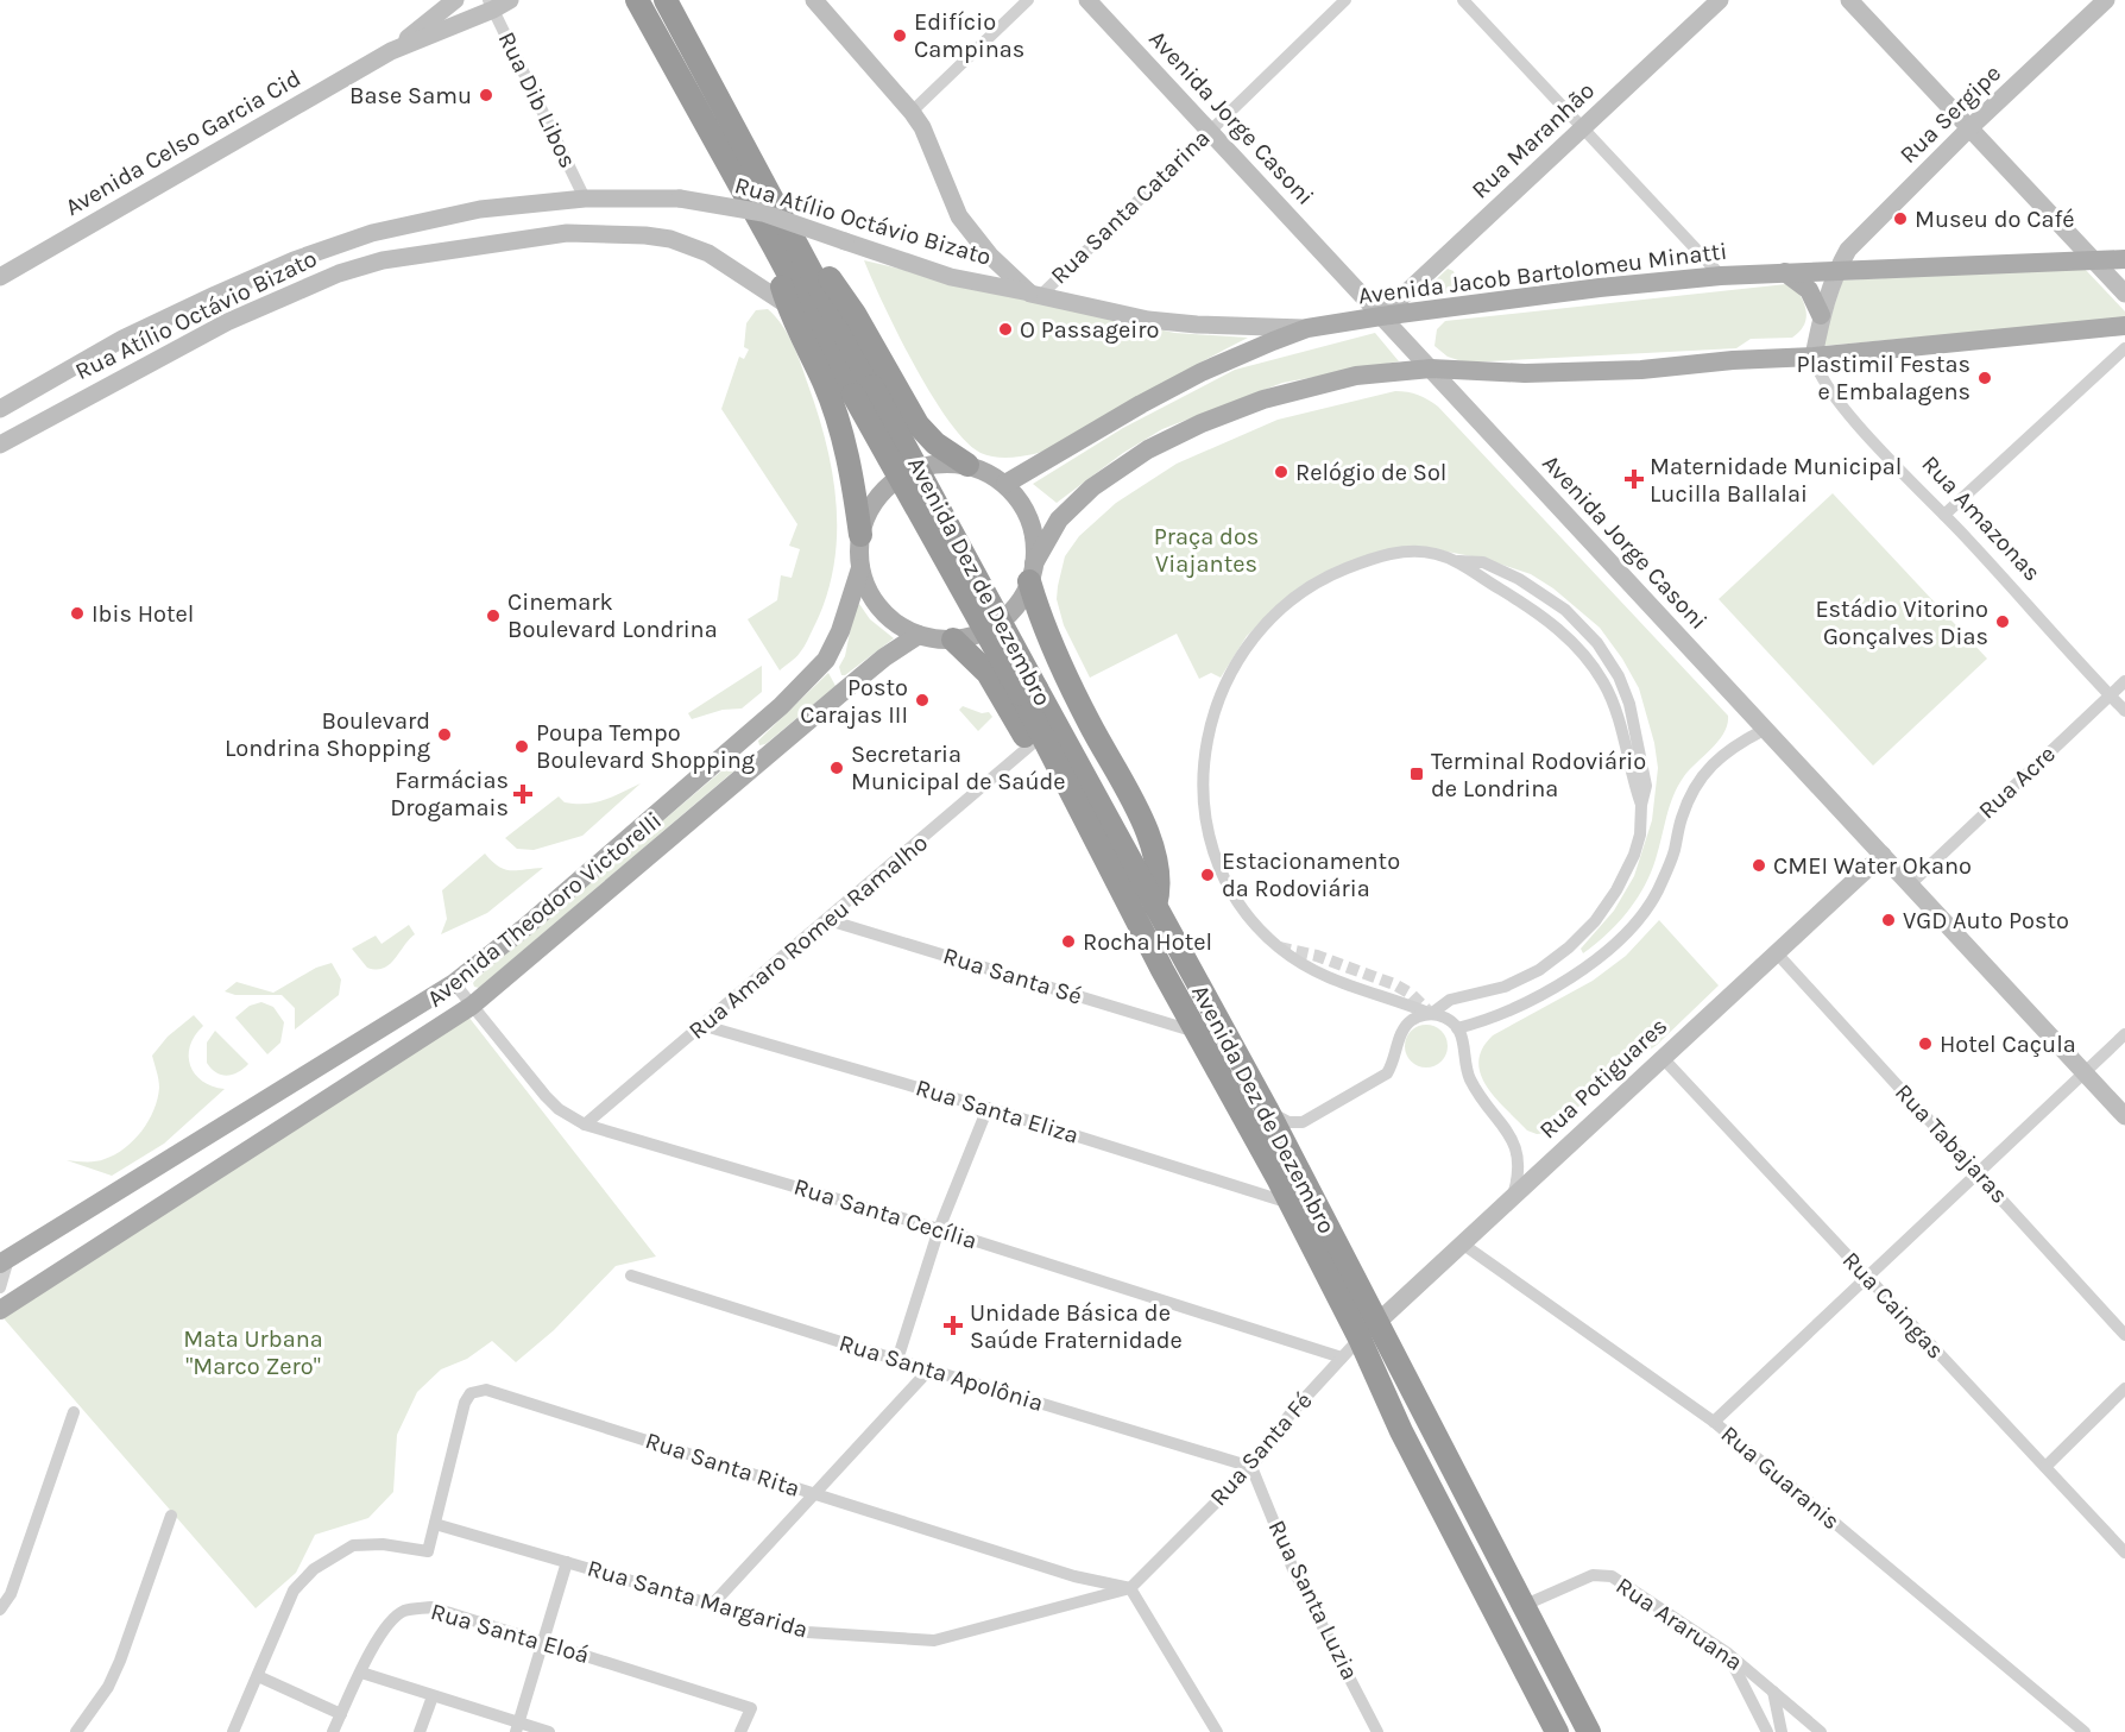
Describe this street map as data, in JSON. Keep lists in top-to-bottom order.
{
  "streets": {
    "highway": ["Avenida Dez de Dezembro"],
    "main road": ["Avenida Jacob Bartolomeu Minatti", "Avenida Theodoro Victorelli"],
    "street": [
      "Rua Dib Libos",
      "Rua Sergipe",
      "Avenida Jorge Casoni",
      "Rua Maranhão",
      "Avenida Celso Garcia Cid",
      "Rua Santa Catarina",
      "Rua Atílio Octávio Bizato",
      "Rua Amazonas",
      "Rua Acre",
      "Rua Amaro Romeu Ramalho",
      "Rua Santa Sé",
      "Rua Potiguares",
      "Rua Santa Eliza",
      "Rua Tabajaras",
      "Rua Santa Cecília",
      "Rua Caingas",
      "Rua Santa Apolônia",
      "Rua Santa Fé",
      "Rua Santa Rita",
      "Rua Guaranis",
      "Rua Santa Margarida",
      "Rua Santa Luzia",
      "Rua Araruana",
      "Rua Santa Eloá"
    ]
  },
  "crossings": [
    ["Rua Dib Libos", "Avenida Celso Garcia Cid"],
    ["Rua Dib Libos", "Rua Atílio Octávio Bizato"],
    ["Rua Sergipe", "Avenida Jacob Bartolomeu Minatti"],
    ["Avenida Jorge Casoni", "Rua Maranhão"],
    ["Avenida Jorge Casoni", "Rua Santa Catarina"],
    ["Avenida Jorge Casoni", "Avenida Jacob Bartolomeu Minatti"],
    ["Avenida Jorge Casoni", "Rua Acre"],
    ["Avenida Jorge Casoni", "Rua Potiguares"],
    ["Rua Maranhão", "Avenida Jacob Bartolomeu Minatti"],
    ["Rua Santa Catarina", "Rua Atílio Octávio Bizato"],
    ["Rua Atílio Octávio Bizato", "Avenida Jacob Bartolomeu Minatti"],
    ["Avenida Jacob Bartolomeu Minatti", "Avenida Theodoro Victorelli"],
    ["Rua Amazonas", "Rua Acre"],
    ["Avenida Dez de Dezembro", "Rua Santa Sé"],
    ["Avenida Dez de Dezembro", "Rua Potiguares"],
    ["Avenida Dez de Dezembro", "Rua Santa Eliza"],
    ["Avenida Dez de Dezembro", "Rua Santa Fé"],
    ["Avenida Dez de Dezembro", "Rua Araruana"],
    ["Avenida Theodoro Victorelli", "Rua Santa Cecília"],
    ["Rua Amaro Romeu Ramalho", "Rua Santa Sé"],
    ["Rua Amaro Romeu Ramalho", "Rua Santa Eliza"],
    ["Rua Amaro Romeu Ramalho", "Rua Santa Cecília"],
    ["Rua Potiguares", "Rua Tabajaras"],
    ["Rua Potiguares", "Rua Caingas"],
    ["Rua Potiguares", "Rua Santa Fé"],
    ["Rua Potiguares", "Rua Guaranis"],
    ["Rua Santa Cecília", "Rua Santa Fé"],
    ["Rua Santa Apolônia", "Rua Santa Fé"],
    ["Rua Santa Apolônia", "Rua Santa Luzia"],
    ["Rua Santa Fé", "Rua Santa Rita"],
    ["Rua Santa Fé", "Rua Santa Margarida"],
    ["Rua Santa Fé", "Rua Santa Luzia"],
    ["Rua Santa Rita", "Rua Santa Margarida"]
  ],
  "parks": ["Praça dos Viajantes", "Mata Urbana \"Marco Zero\""],
  "places": {
    "other": [
      "Edifício Campinas",
      "Base Samu",
      "Museu do Café",
      "O Passageiro",
      "Plastimil Festas e Embalagens",
      "Relógio de Sol",
      "Ibis Hotel",
      "Cinemark Boulevard Londrina",
      "Estádio Vitorino Gonçalves Dias",
      "Posto Carajas III",
      "Boulevard Londrina Shopping",
      "Poupa Tempo Boulevard Shopping",
      "Secretaria Municipal de Saúde",
      "CMEI Water Okano",
      "Estacionamento da Rodoviária",
      "VGD Auto Posto",
      "Rocha Hotel",
      "Hotel Caçula"
    ],
    "health": ["Maternidade Municipal Lucilla Ballalai", "Farmácias Drogamais", "Unidade Básica de Saúde Fraternidade"],
    "transit": ["Terminal Rodoviário de Londrina"]
  }
}
